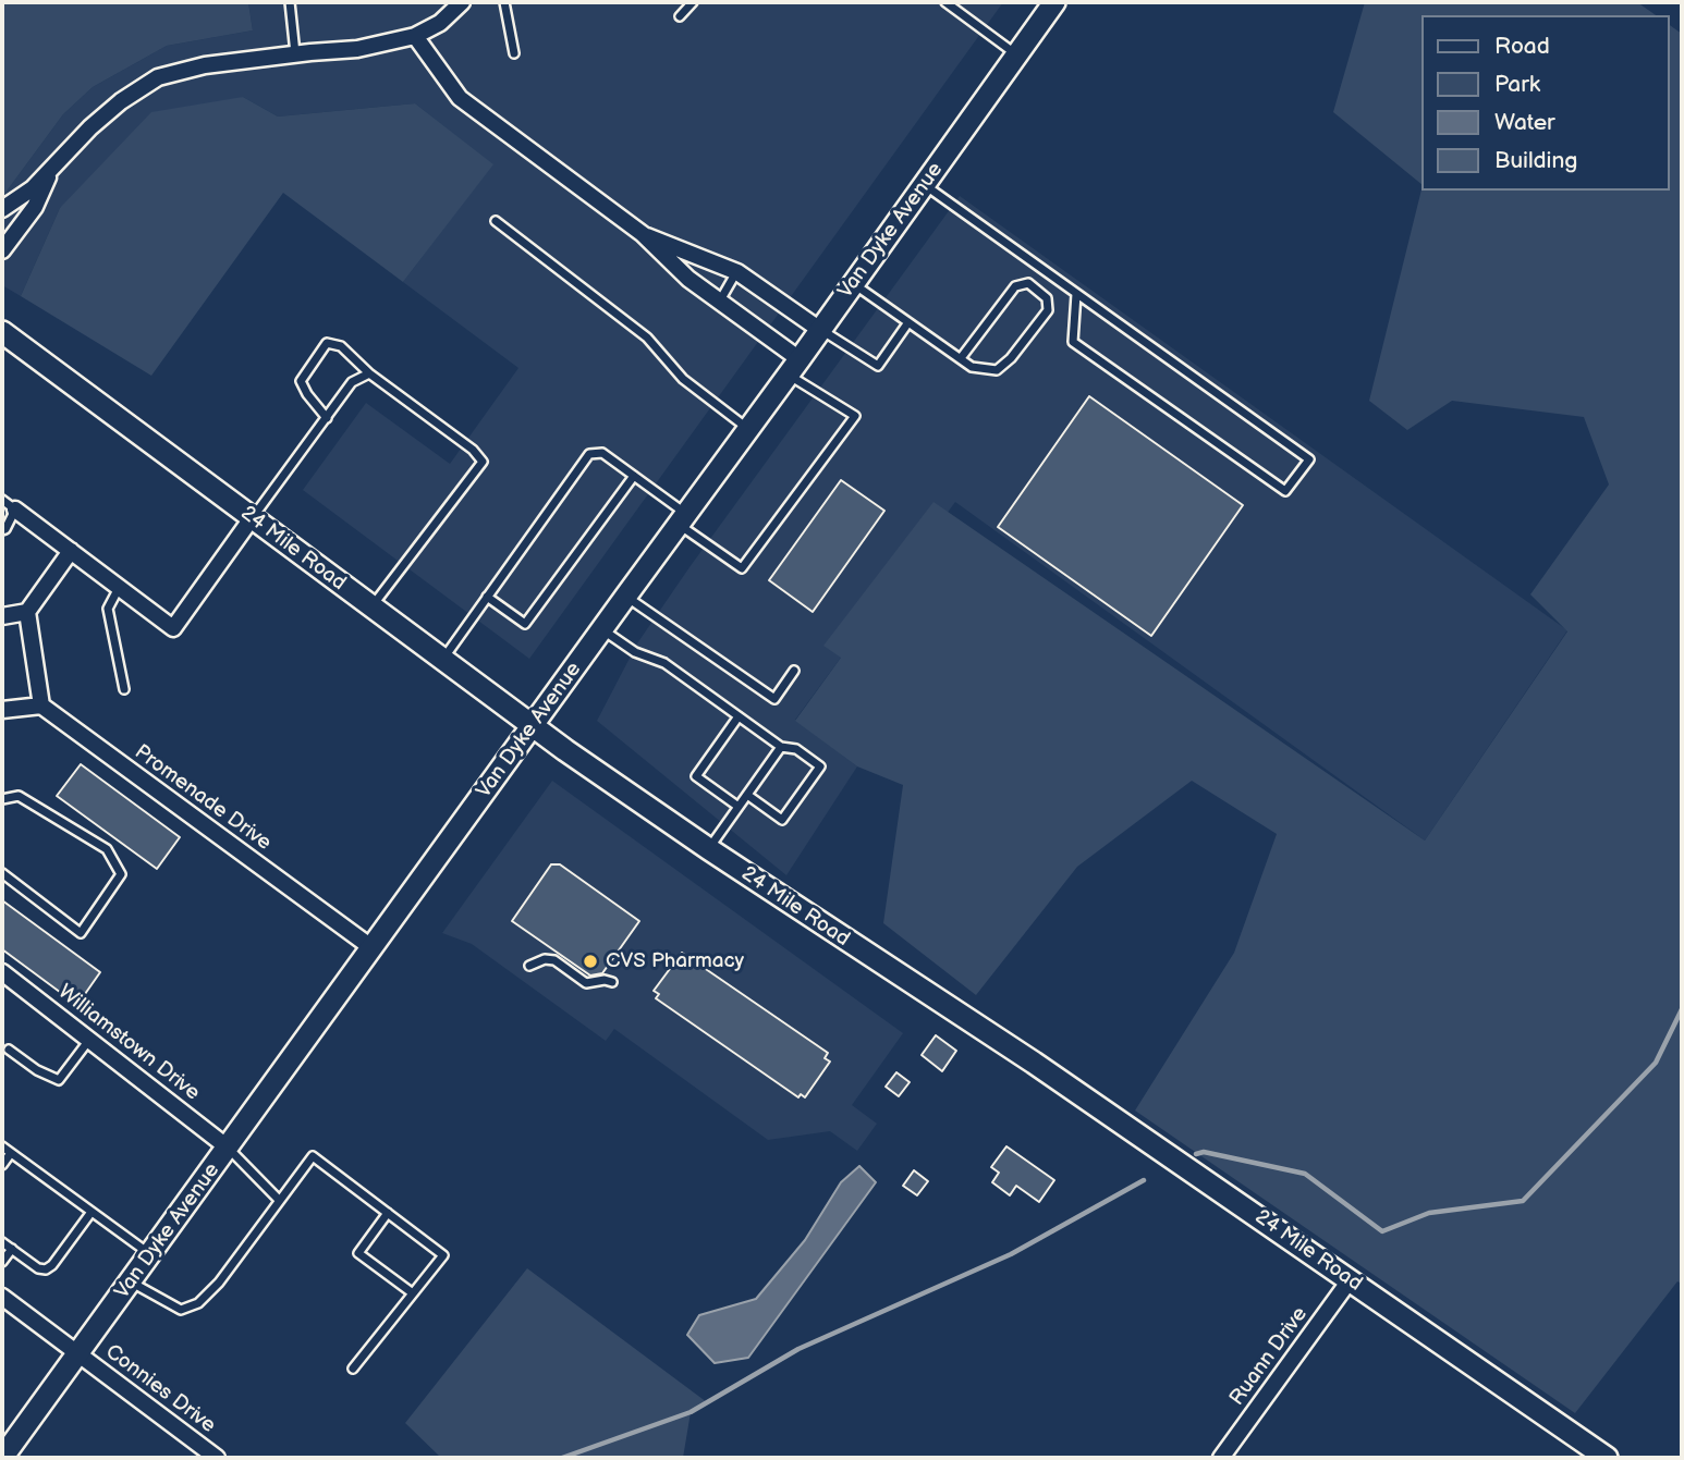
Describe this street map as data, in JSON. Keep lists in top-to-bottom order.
{
  "streets": {
    "street": [
      "Van Dyke Avenue",
      "24 Mile Road",
      "Promenade Drive",
      "Williamstown Drive",
      "Ruann Drive",
      "Connies Drive"
    ]
  },
  "crossings": [
    ["Van Dyke Avenue", "24 Mile Road"],
    ["Van Dyke Avenue", "Promenade Drive"],
    ["Van Dyke Avenue", "Williamstown Drive"],
    ["Van Dyke Avenue", "Connies Drive"],
    ["24 Mile Road", "Ruann Drive"]
  ],
  "places": ["CVS Pharmacy"],
  "legend": [
    "Road",
    "Park",
    "Water",
    "Building"
  ]
}
